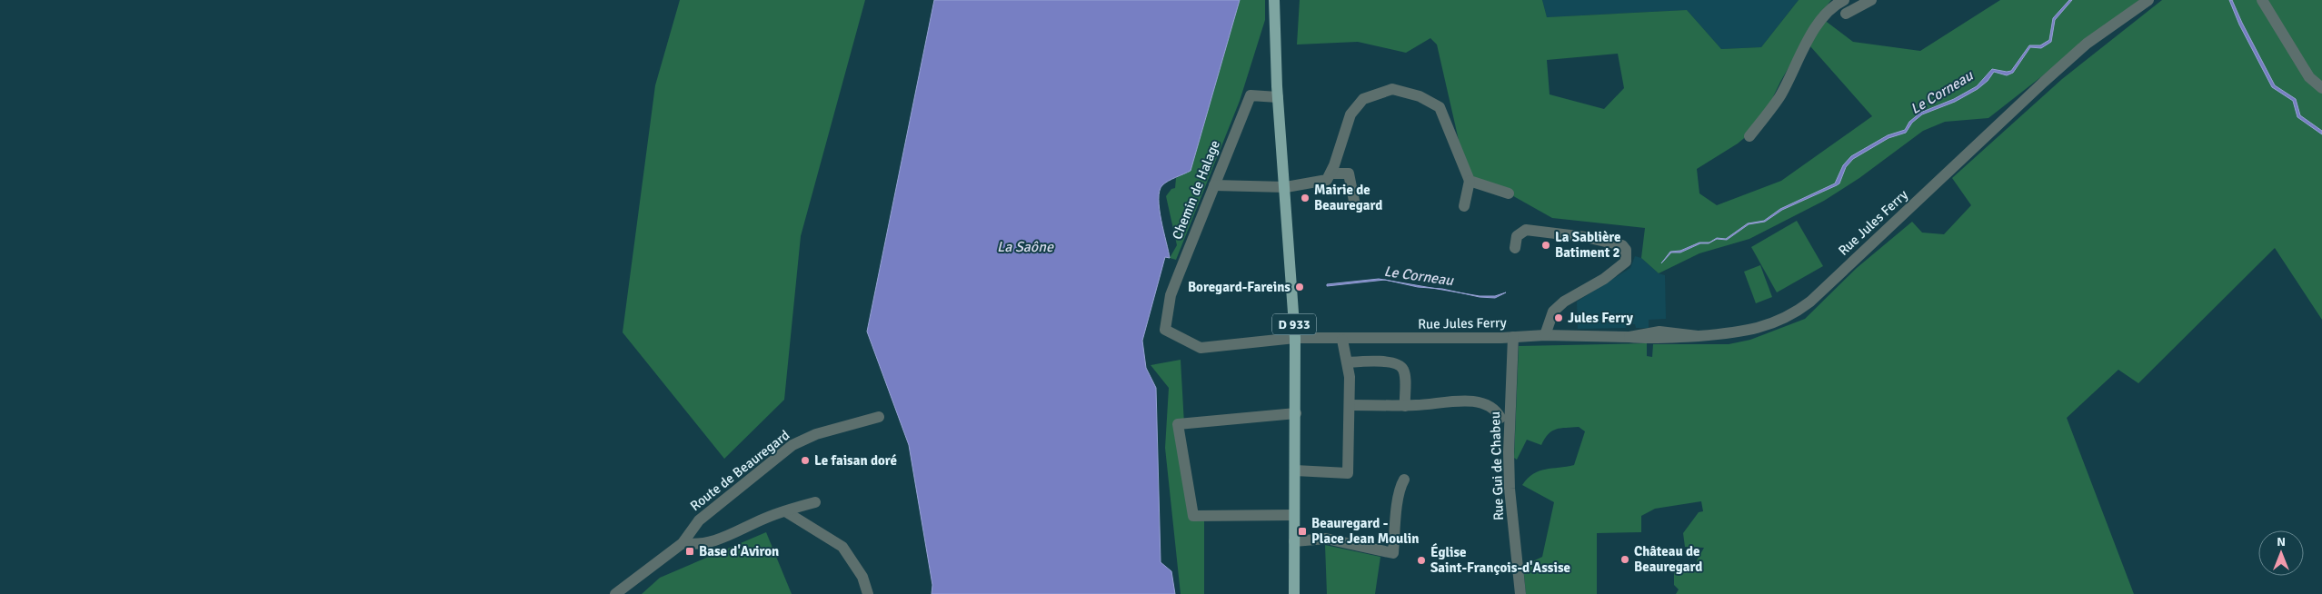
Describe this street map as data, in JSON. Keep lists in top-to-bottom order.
{
  "streets": {
    "main road": ["D 933"],
    "street": [
      "Chemin de Halage",
      "Rue Jules Ferry",
      "Rue Gui de Chabeu",
      "Route de Beauregard"
    ]
  },
  "crossings": [
    ["Chemin de Halage", "Rue Jules Ferry"],
    ["Chemin de Halage", "D 933"],
    ["Rue Jules Ferry", "D 933"],
    ["Rue Jules Ferry", "Rue Gui de Chabeu"]
  ],
  "water": ["Le Corneau", "La Saône"],
  "places": {
    "other": [
      "Mairie de Beauregard",
      "La Sablière Batiment 2",
      "Boregard-Fareins",
      "Jules Ferry",
      "Le faisan doré",
      "Château de Beauregard",
      "Église Saint-François-d'Assise"
    ],
    "transit": ["Beauregard - Place Jean Moulin", "Base d'Aviron"]
  },
  "north": "top"
}
